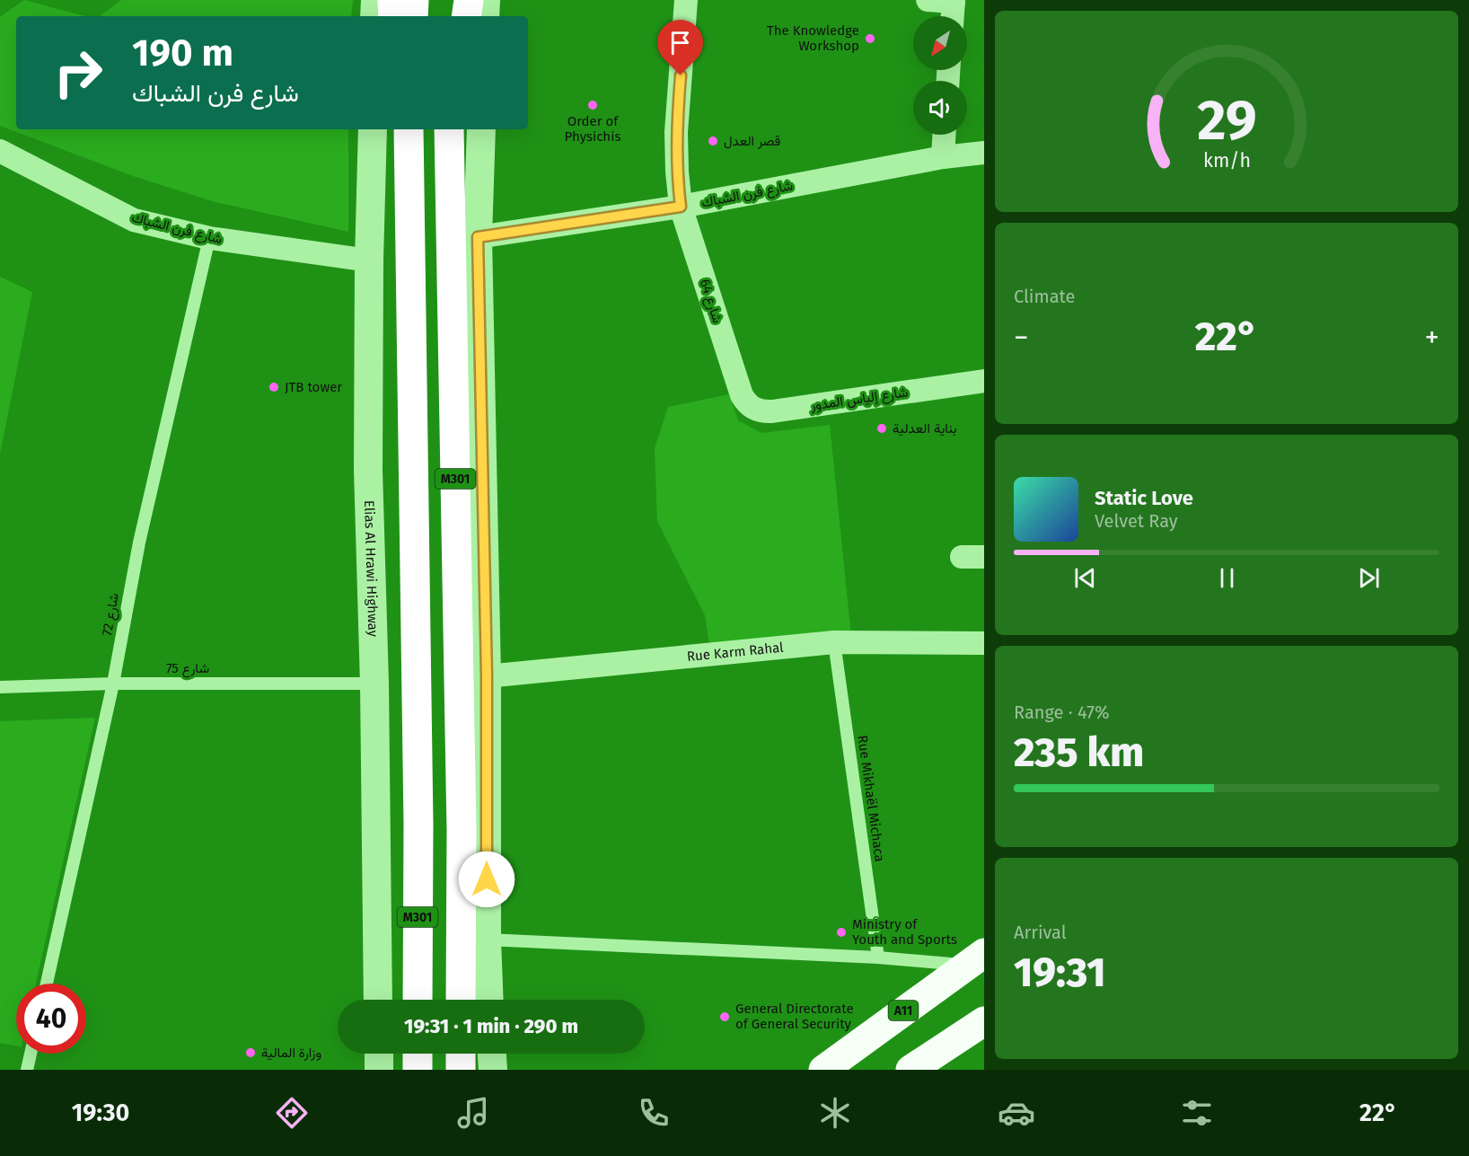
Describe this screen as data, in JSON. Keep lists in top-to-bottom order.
{
  "streets": {
    "highway": ["M301", "A11"],
    "street": [
      "شارع فرن الشباك",
      "شارع 64",
      "شارع إلياس المدور",
      "Elias Al Hrawi Highway",
      "Rue Karm Rahal"
    ],
    "lane": ["شارع 72", "شارع 75", "Rue Mikhaël Michaca"]
  },
  "crossings": [
    ["شارع فرن الشباك", "شارع 64"],
    ["شارع فرن الشباك", "Elias Al Hrawi Highway"],
    ["شارع فرن الشباك", "شارع 72"],
    ["شارع 64", "شارع إلياس المدور"],
    ["Elias Al Hrawi Highway", "شارع 75"],
    ["شارع 72", "شارع 75"],
    ["Rue Karm Rahal", "Rue Mikhaël Michaca"]
  ],
  "places": [
    "The Knowledge Workshop",
    "Order of Physichis",
    "قصر العدل",
    "JTB tower",
    "بناية العدلية",
    "Ministry of Youth and Sports",
    "General Directorate of General Security",
    "وزارة المالية"
  ],
  "north": "bottom left",
  "page": {
    "turn": ["190 m", "شارع فرن الشباك"],
    "tile": [
      "Climate",
      ["Range · 47%", "235 km"],
      ["Arrival", "19:31"]
    ],
    "heat": ["−", "22°", "+"],
    "song": ["Static Love", "Velvet Ray"],
    "limit": "40",
    "trip": "19:31 · 1 min · 290 m",
    "tabs": ["19:30", "22°"],
    "gauge": ["29", "km/h"]
  }
}
